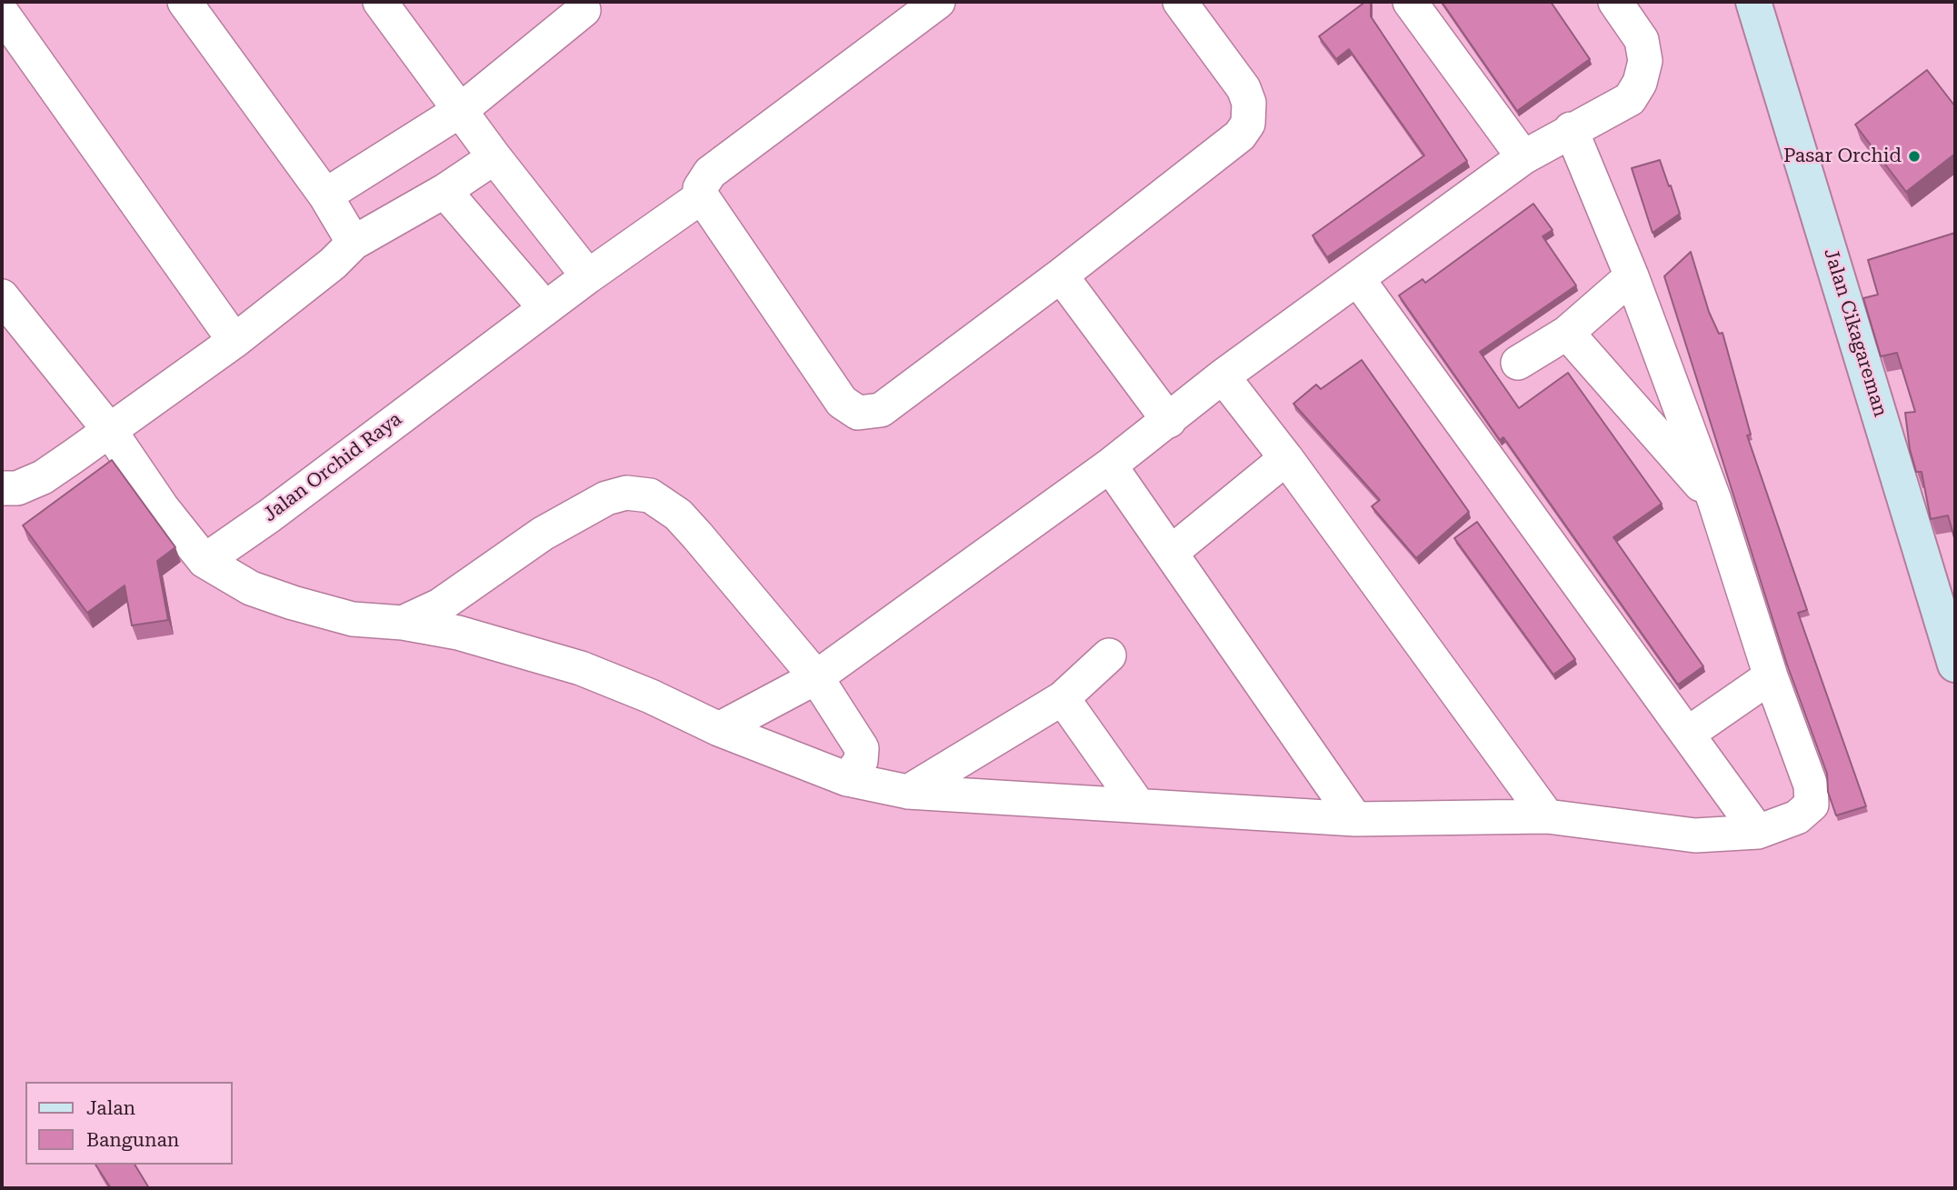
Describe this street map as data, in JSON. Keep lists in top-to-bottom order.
{
  "streets": {
    "street": ["Jalan Cikagareman", "Jalan Orchid Raya"]
  },
  "places": ["Pasar Orchid"],
  "legend": ["Jalan", "Bangunan"]
}
